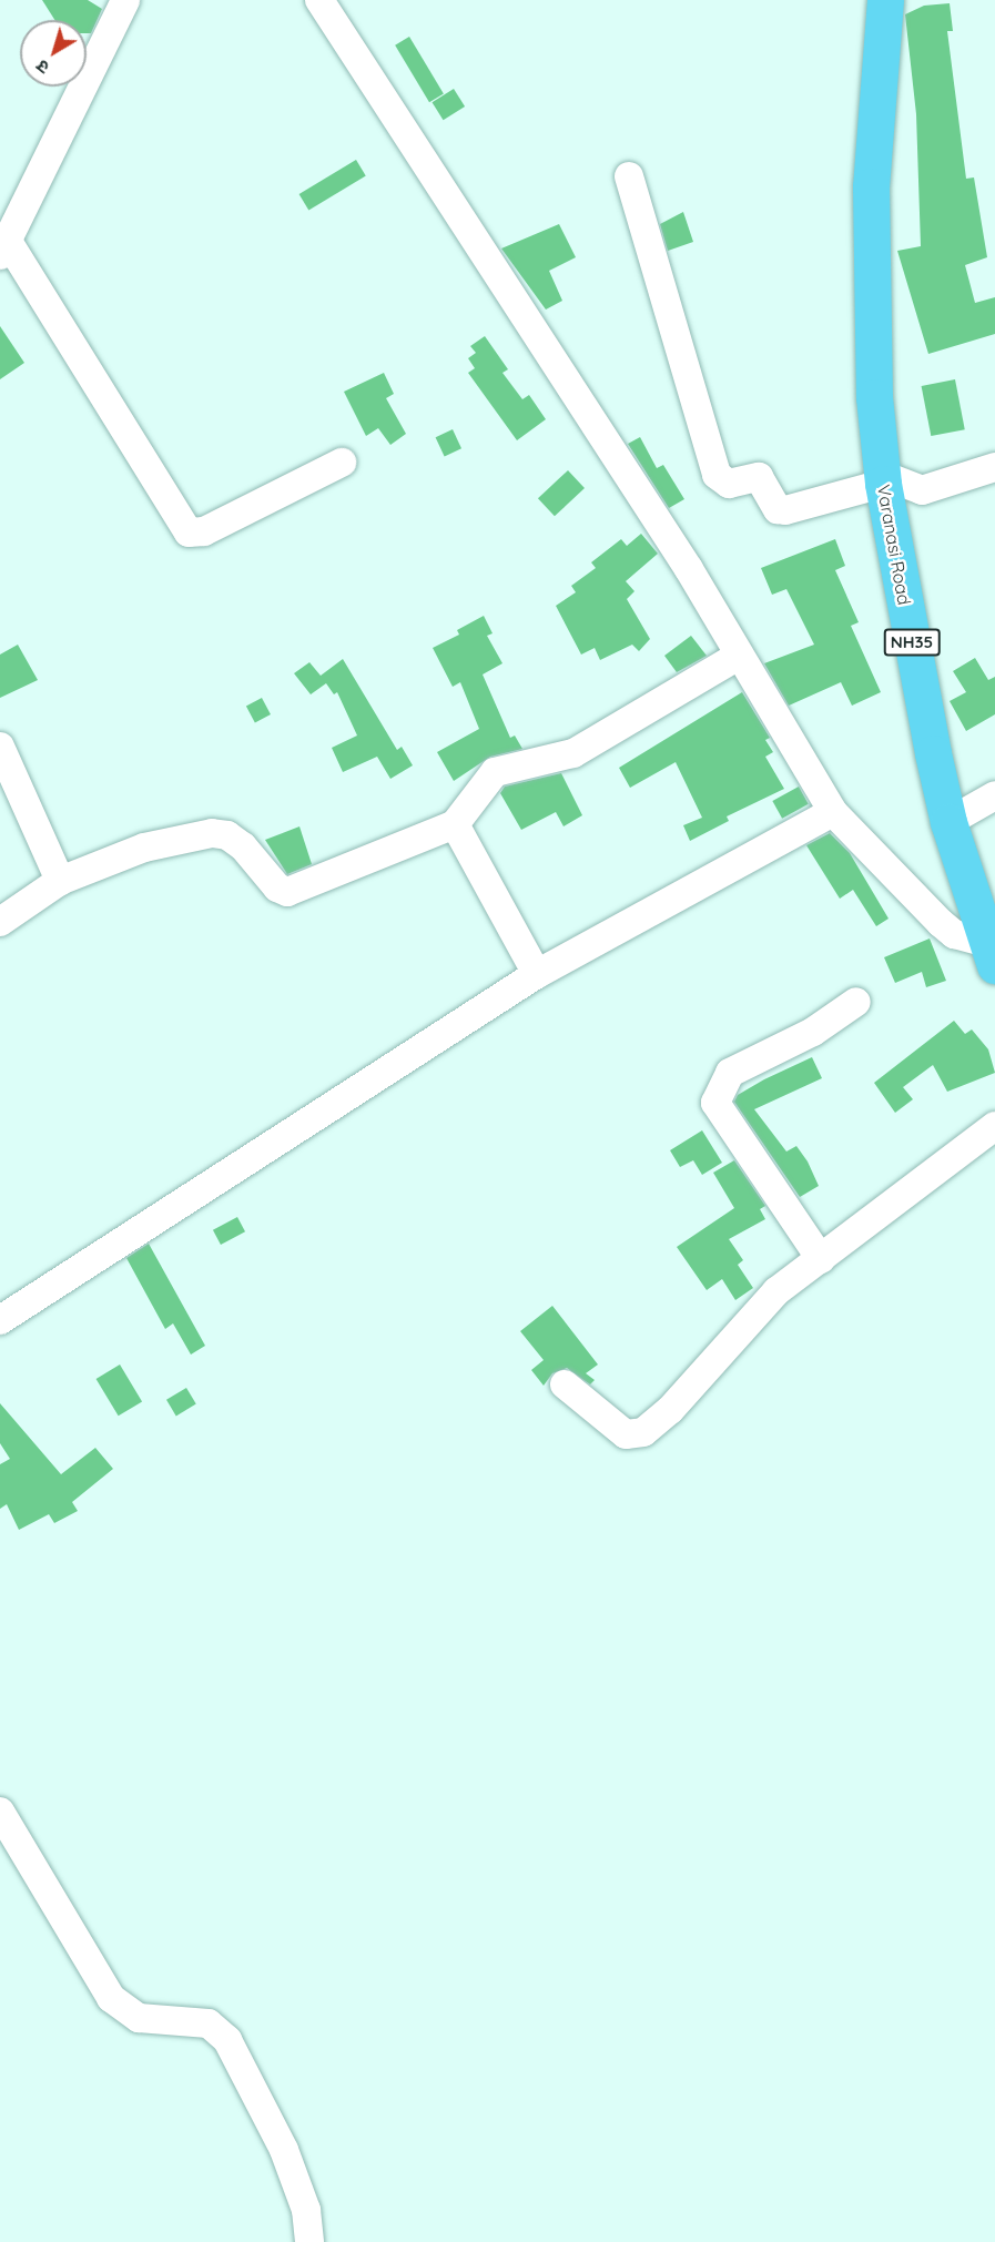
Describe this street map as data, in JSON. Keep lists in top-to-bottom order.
{
  "streets": {
    "highway": ["Varanasi Road", "NH35"]
  },
  "north": "bottom left"
}
